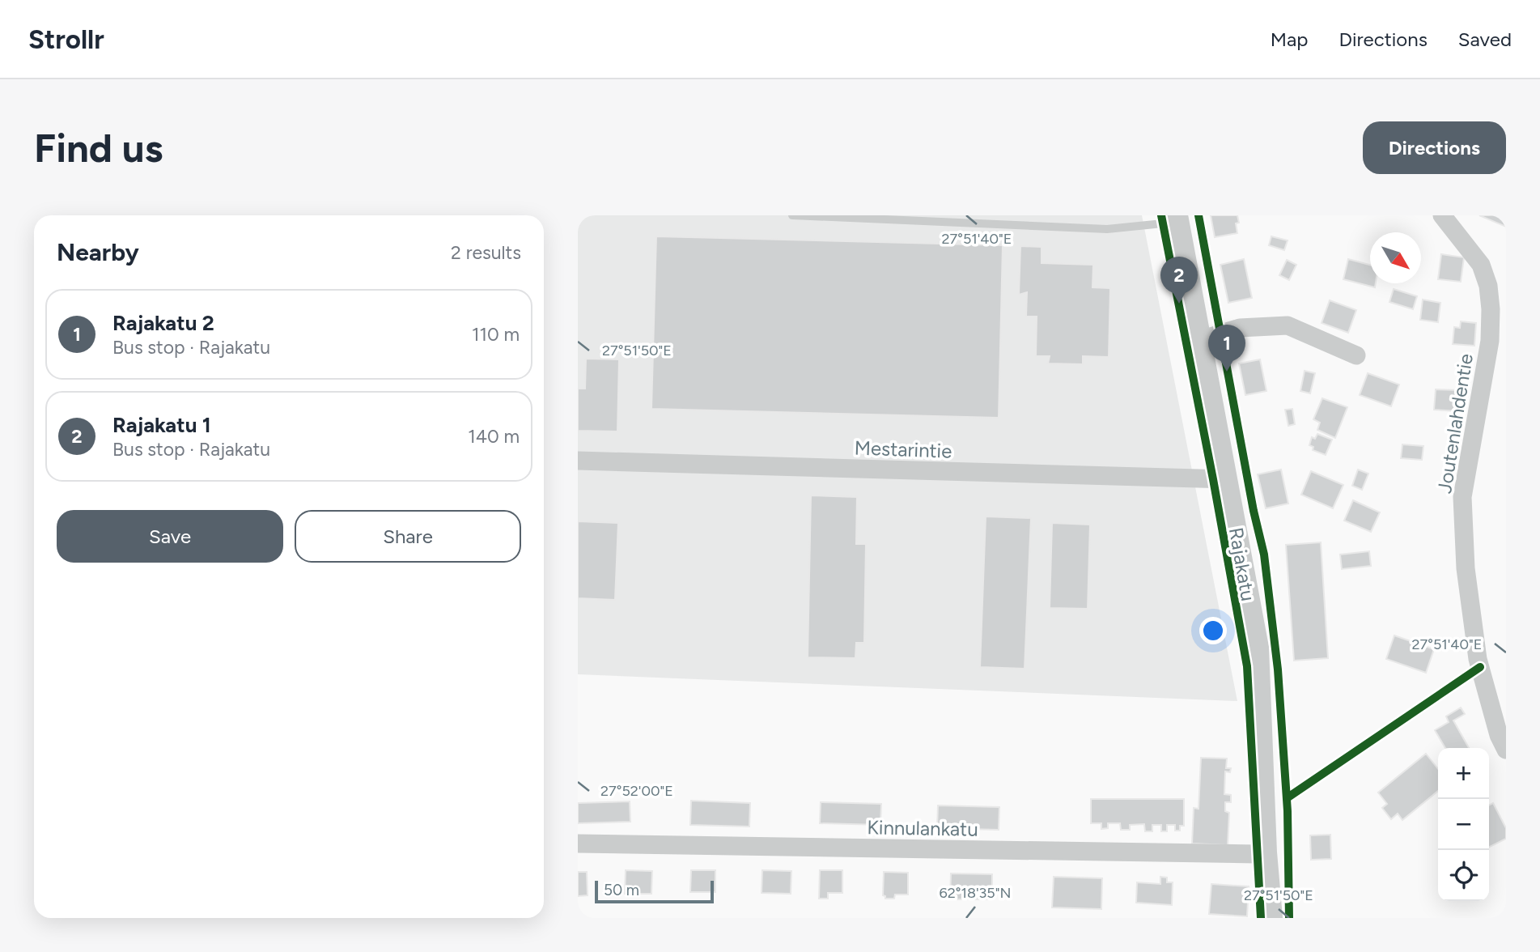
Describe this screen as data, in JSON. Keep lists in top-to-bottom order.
{
  "streets": {
    "street": [
      "Joutenlahdentie",
      "Mestarintie",
      "Rajakatu",
      "Kinnulankatu"
    ]
  },
  "crossings": [
    ["Mestarintie", "Rajakatu"],
    ["Rajakatu", "Kinnulankatu"]
  ],
  "scale_bar": "50 m",
  "north": "bottom right",
  "page": {
    "header": "Strollr",
    "nav": ["Map", "Directions", "Saved"],
    "buttons": [
      "Directions",
      ["Save", "Share"]
    ],
    "title": "Find us",
    "heading": ["Nearby", "2 results"],
    "pins": ["2", "1"],
    "list": [
      {
        "mark": "1",
        "name": "Rajakatu 2",
        "note": "Bus stop · Rajakatu",
        "value": "110 m"
      },
      {
        "mark": "2",
        "name": "Rajakatu 1",
        "note": "Bus stop · Rajakatu",
        "value": "140 m"
      }
    ],
    "map_buttons": ["+", "−"],
    "scale": "50 m"
  },
  "coordinates": [
    "27°51'40\"E",
    "27°51'50\"E",
    "27°52'00\"E",
    "62°18'35\"N"
  ]
}
